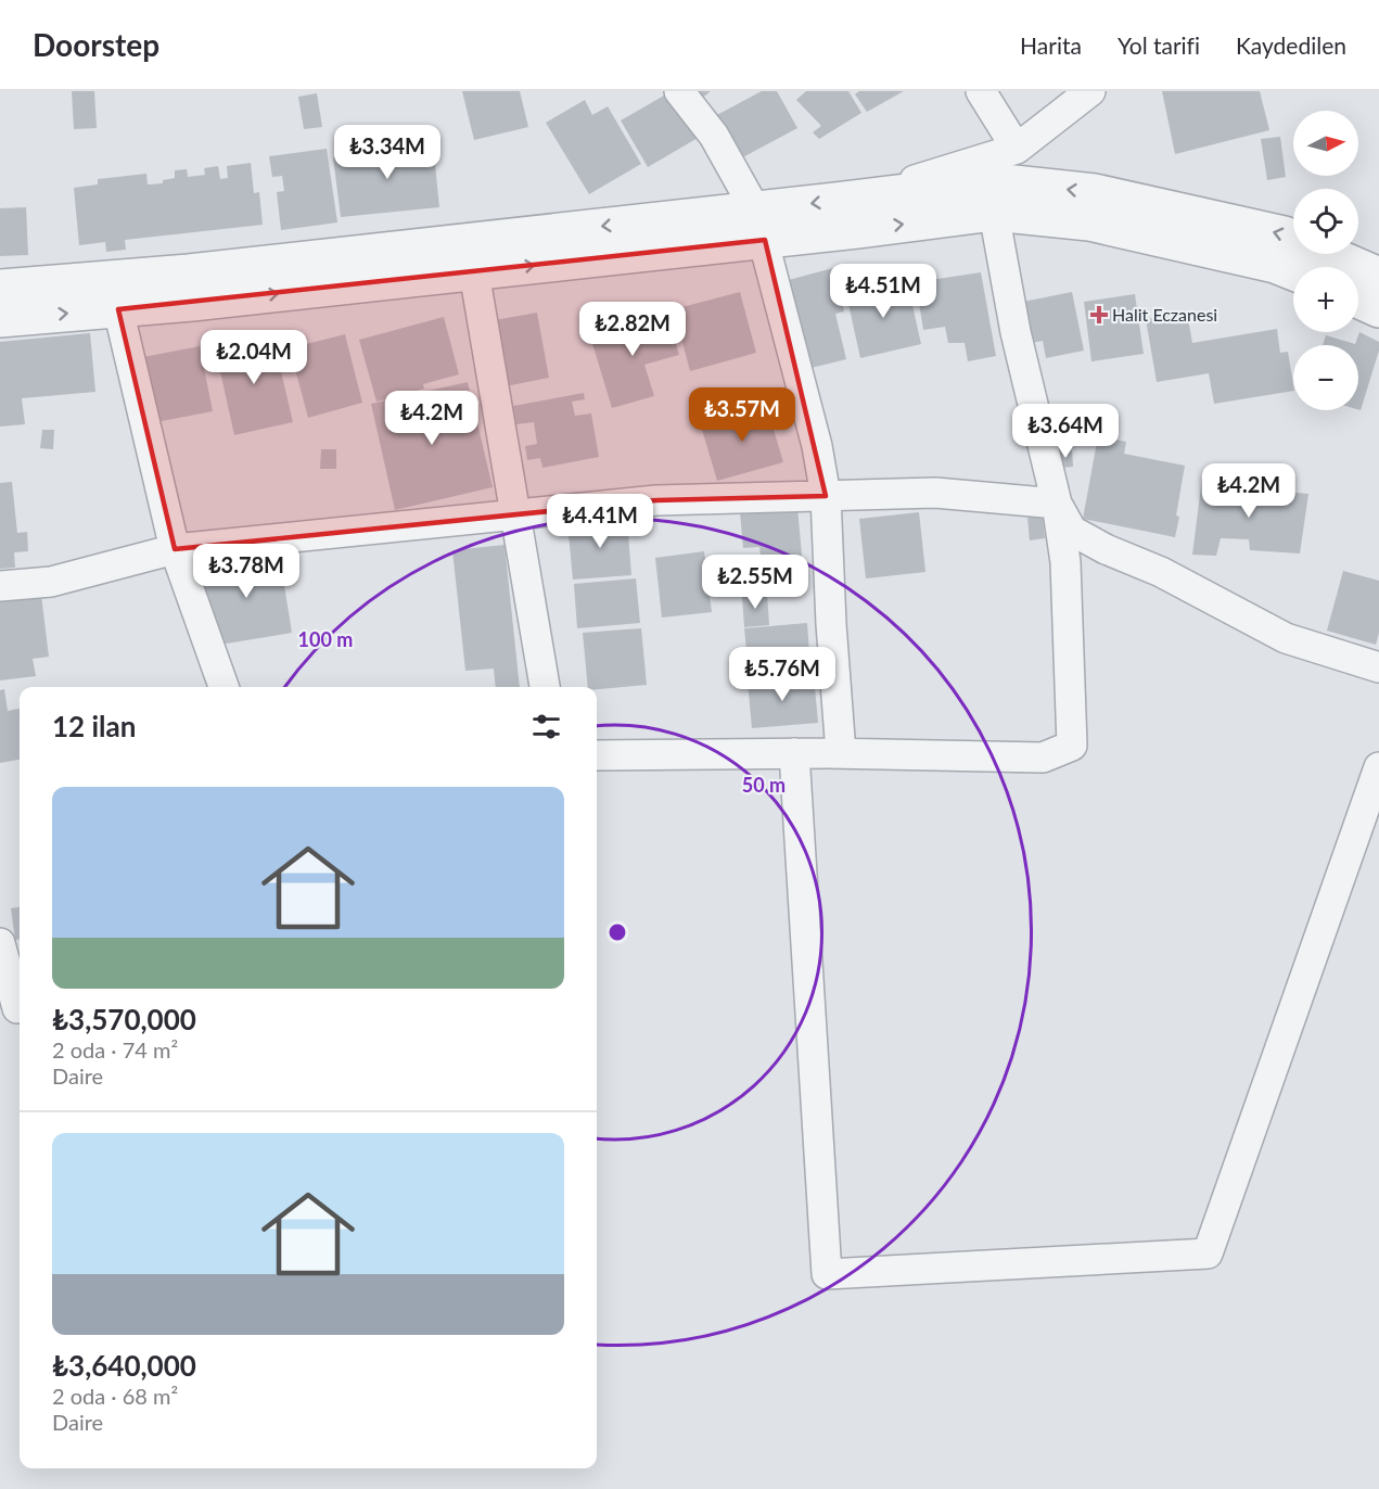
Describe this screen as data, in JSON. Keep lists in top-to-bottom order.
{
  "places": {
    "health": ["Halit Eczanesi"]
  },
  "north": "right",
  "page": {
    "header": "Doorstep",
    "nav": ["Harita", "Yol tarifi", "Kaydedilen"],
    "map_buttons": ["+", "−"],
    "price": [
      "₺3.34M",
      "₺4.51M",
      "₺2.82M",
      "₺2.04M",
      "₺3.57M",
      "₺4.2M",
      "₺3.64M",
      "₺4.2M",
      "₺4.41M",
      "₺3.78M",
      "₺2.55M",
      "₺5.76M"
    ],
    "heading": "12 ilan",
    "list": [
      {
        "name": "₺3,570,000",
        "note": "2 oda · 74 m² · Daire"
      },
      {
        "name": "₺3,640,000",
        "note": "2 oda · 68 m² · Daire"
      }
    ]
  },
  "rings": ["100 m", "50 m"]
}
